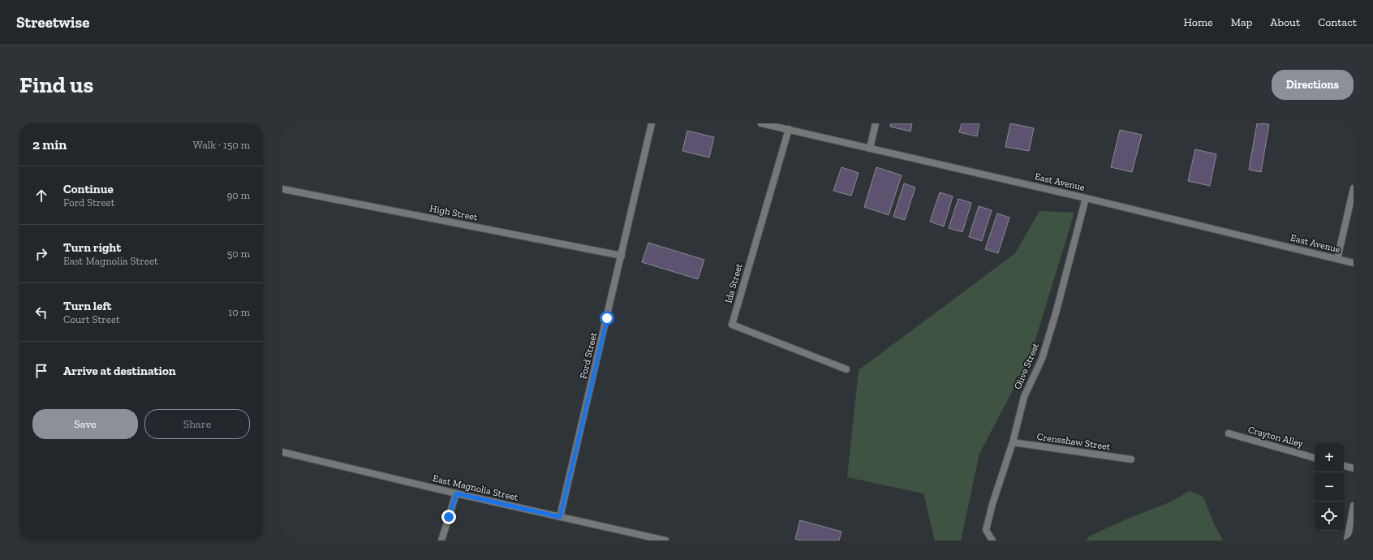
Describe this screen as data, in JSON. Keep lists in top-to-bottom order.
{
  "streets": {
    "street": [
      "East Avenue",
      "High Street",
      "Ida Street",
      "Ford Street",
      "Olive Street",
      "Crayton Alley",
      "Crensshaw Street",
      "East Magnolia Street"
    ]
  },
  "crossings": [
    ["East Avenue", "Ida Street"],
    ["East Avenue", "Olive Street"],
    ["High Street", "Ford Street"],
    ["Ford Street", "East Magnolia Street"],
    ["Olive Street", "Crensshaw Street"]
  ],
  "page": {
    "header": "Streetwise",
    "nav": [
      "Home",
      "Map",
      "About",
      "Contact"
    ],
    "buttons": [
      "Directions",
      ["Save", "Share"]
    ],
    "title": "Find us",
    "heading": ["2 min", "Walk · 150 m"],
    "list": [
      ["Continue", "Ford Street", "90 m"],
      ["Turn right", "East Magnolia Street", "50 m"],
      ["Turn left", "Court Street", "10 m"],
      "Arrive at destination"
    ],
    "map_buttons": ["+", "−"]
  }
}
